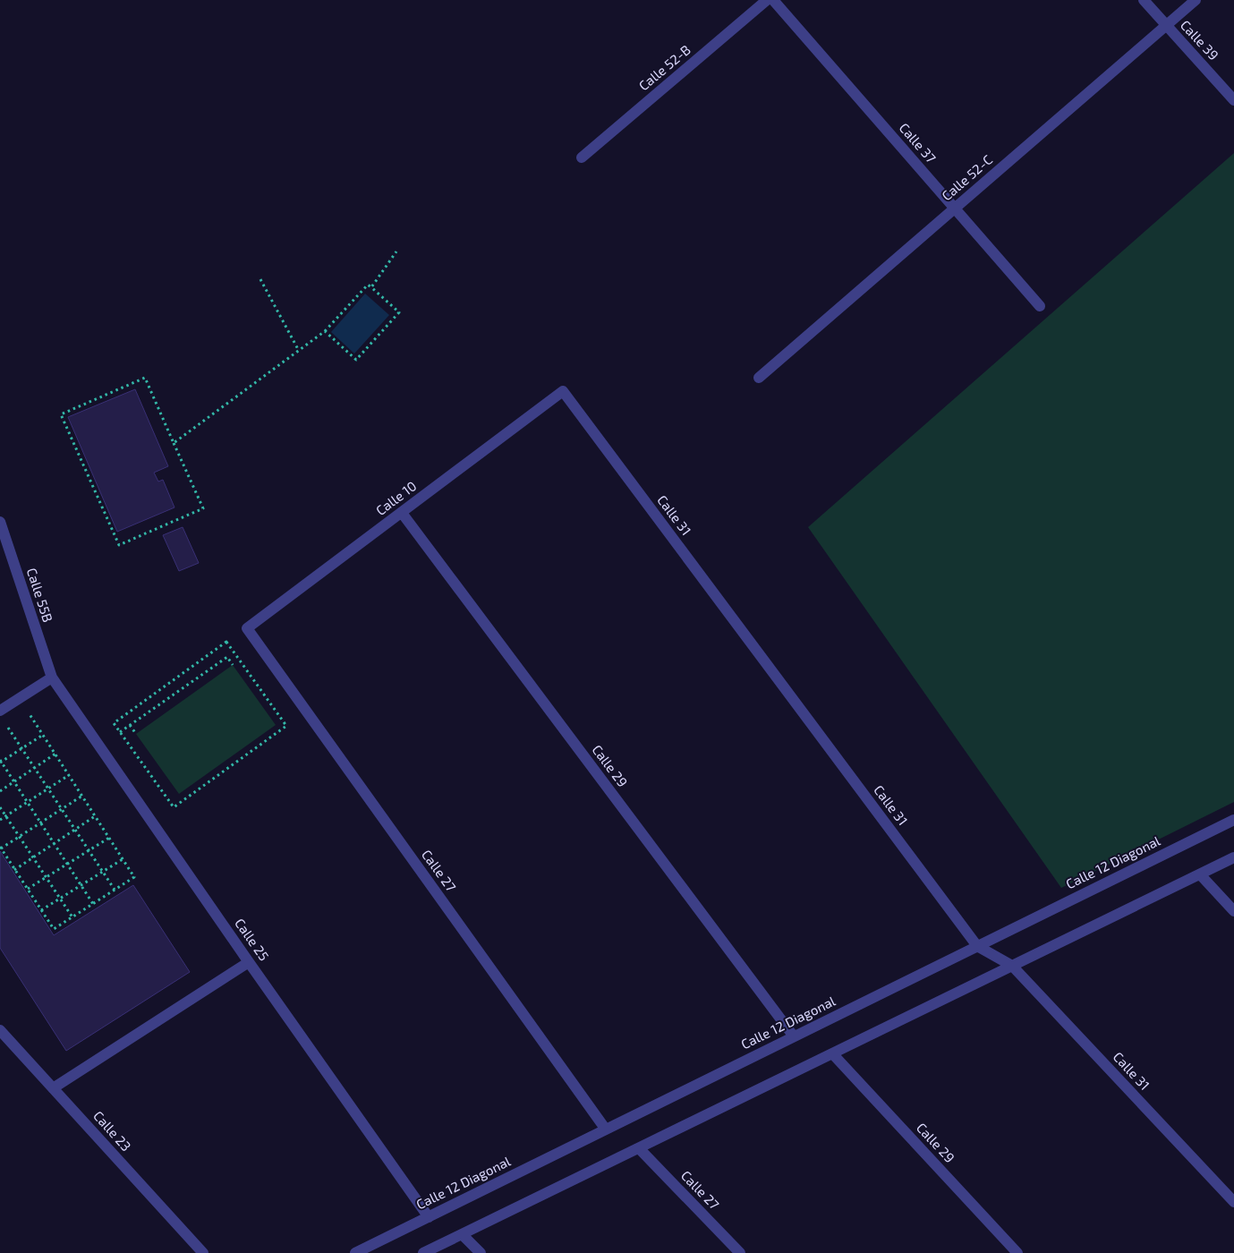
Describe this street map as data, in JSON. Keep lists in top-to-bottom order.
{
  "streets": {
    "street": [
      "Calle 39",
      "Calle 52-B",
      "Calle 37",
      "Calle 52-C",
      "Calle 10",
      "Calle 31",
      "Calle 55B",
      "Calle 29",
      "Calle 12 Diagonal",
      "Calle 27",
      "Calle 25",
      "Calle 23"
    ]
  },
  "crossings": [
    ["Calle 39", "Calle 52-C"],
    ["Calle 37", "Calle 52-C"],
    ["Calle 10", "Calle 31"],
    ["Calle 10", "Calle 29"],
    ["Calle 10", "Calle 27"],
    ["Calle 31", "Calle 12 Diagonal"],
    ["Calle 55B", "Calle 25"],
    ["Calle 29", "Calle 12 Diagonal"],
    ["Calle 12 Diagonal", "Calle 27"],
    ["Calle 12 Diagonal", "Calle 25"]
  ]
}
